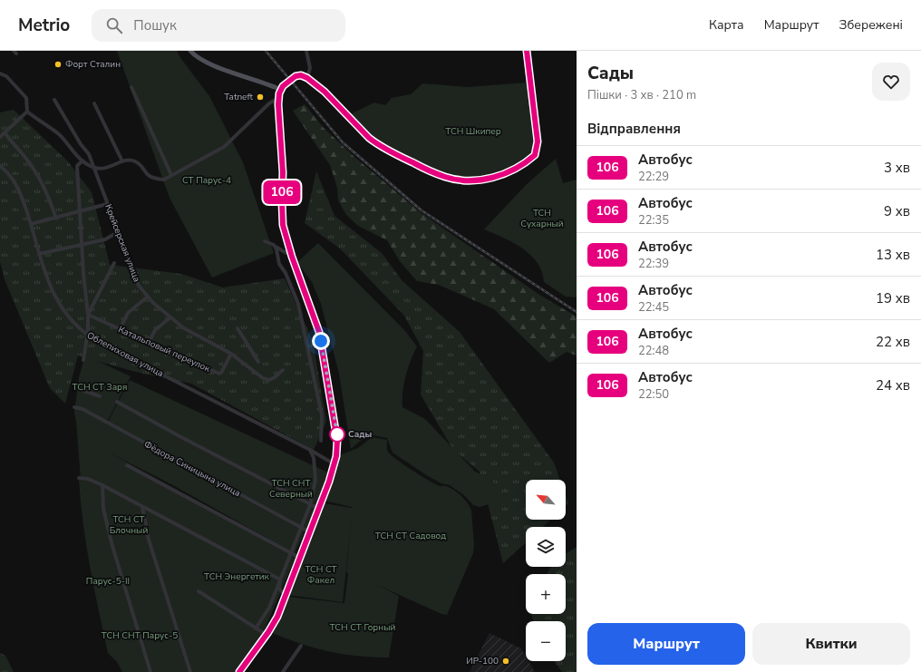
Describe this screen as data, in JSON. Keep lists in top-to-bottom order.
{
  "streets": {
    "street": [
      "Крейсерская улица",
      "Катальповый переулок",
      "Облепиховая улица",
      "Фёдора Синицына улица"
    ]
  },
  "crossings": [
    ["Крейсерская улица", "Катальповый переулок"]
  ],
  "parks": [
    "ТСН Шкипер",
    "СТ Парус-4",
    "ТСН Сухарный",
    "ТСН СТ Заря",
    "ТСН СНТ Северный",
    "ТСН СТ Блочный",
    "ТСН СТ Садовод",
    "ТСН СТ Факел",
    "ТСН Энергетик",
    "Парус-5-II",
    "ТСН СТ Горный",
    "ТСН СНТ Парус-5"
  ],
  "places": [
    "Форт Сталин",
    "Tatneft",
    "Сады",
    "ИР-100"
  ],
  "lines": ["bus line 106"],
  "north": "top left",
  "page": {
    "header": "Metrio",
    "search": "Пошук",
    "nav": ["Карта", "Маршрут", "Збережені"],
    "on_map": "106",
    "heading": [
      ["Сады", "Пішки · 3 хв · 210 m"],
      "Відправлення"
    ],
    "list": [
      {
        "mark": "106",
        "name": "Автобус",
        "note": "22:29",
        "value": "3 хв"
      },
      {
        "mark": "106",
        "name": "Автобус",
        "note": "22:35",
        "value": "9 хв"
      },
      {
        "mark": "106",
        "name": "Автобус",
        "note": "22:39",
        "value": "13 хв"
      },
      {
        "mark": "106",
        "name": "Автобус",
        "note": "22:45",
        "value": "19 хв"
      },
      {
        "mark": "106",
        "name": "Автобус",
        "note": "22:48",
        "value": "22 хв"
      },
      {
        "mark": "106",
        "name": "Автобус",
        "note": "22:50",
        "value": "24 хв"
      }
    ],
    "map_buttons": ["+", "−"],
    "buttons": ["Маршрут", "Квитки"]
  }
}
